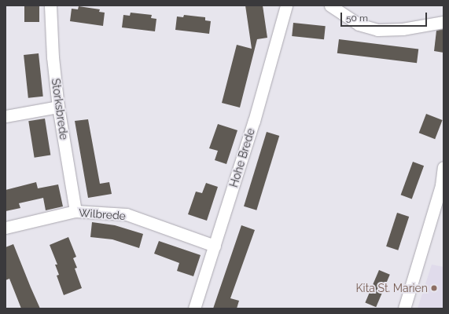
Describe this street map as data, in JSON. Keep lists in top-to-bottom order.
{
  "streets": {
    "street": ["Storksbrede", "Hohe Brede", "Wilbrede"]
  },
  "crossings": [
    ["Storksbrede", "Wilbrede"],
    ["Hohe Brede", "Wilbrede"]
  ],
  "places": ["Kita St. Marien"],
  "scale_bar": "50 m"
}
